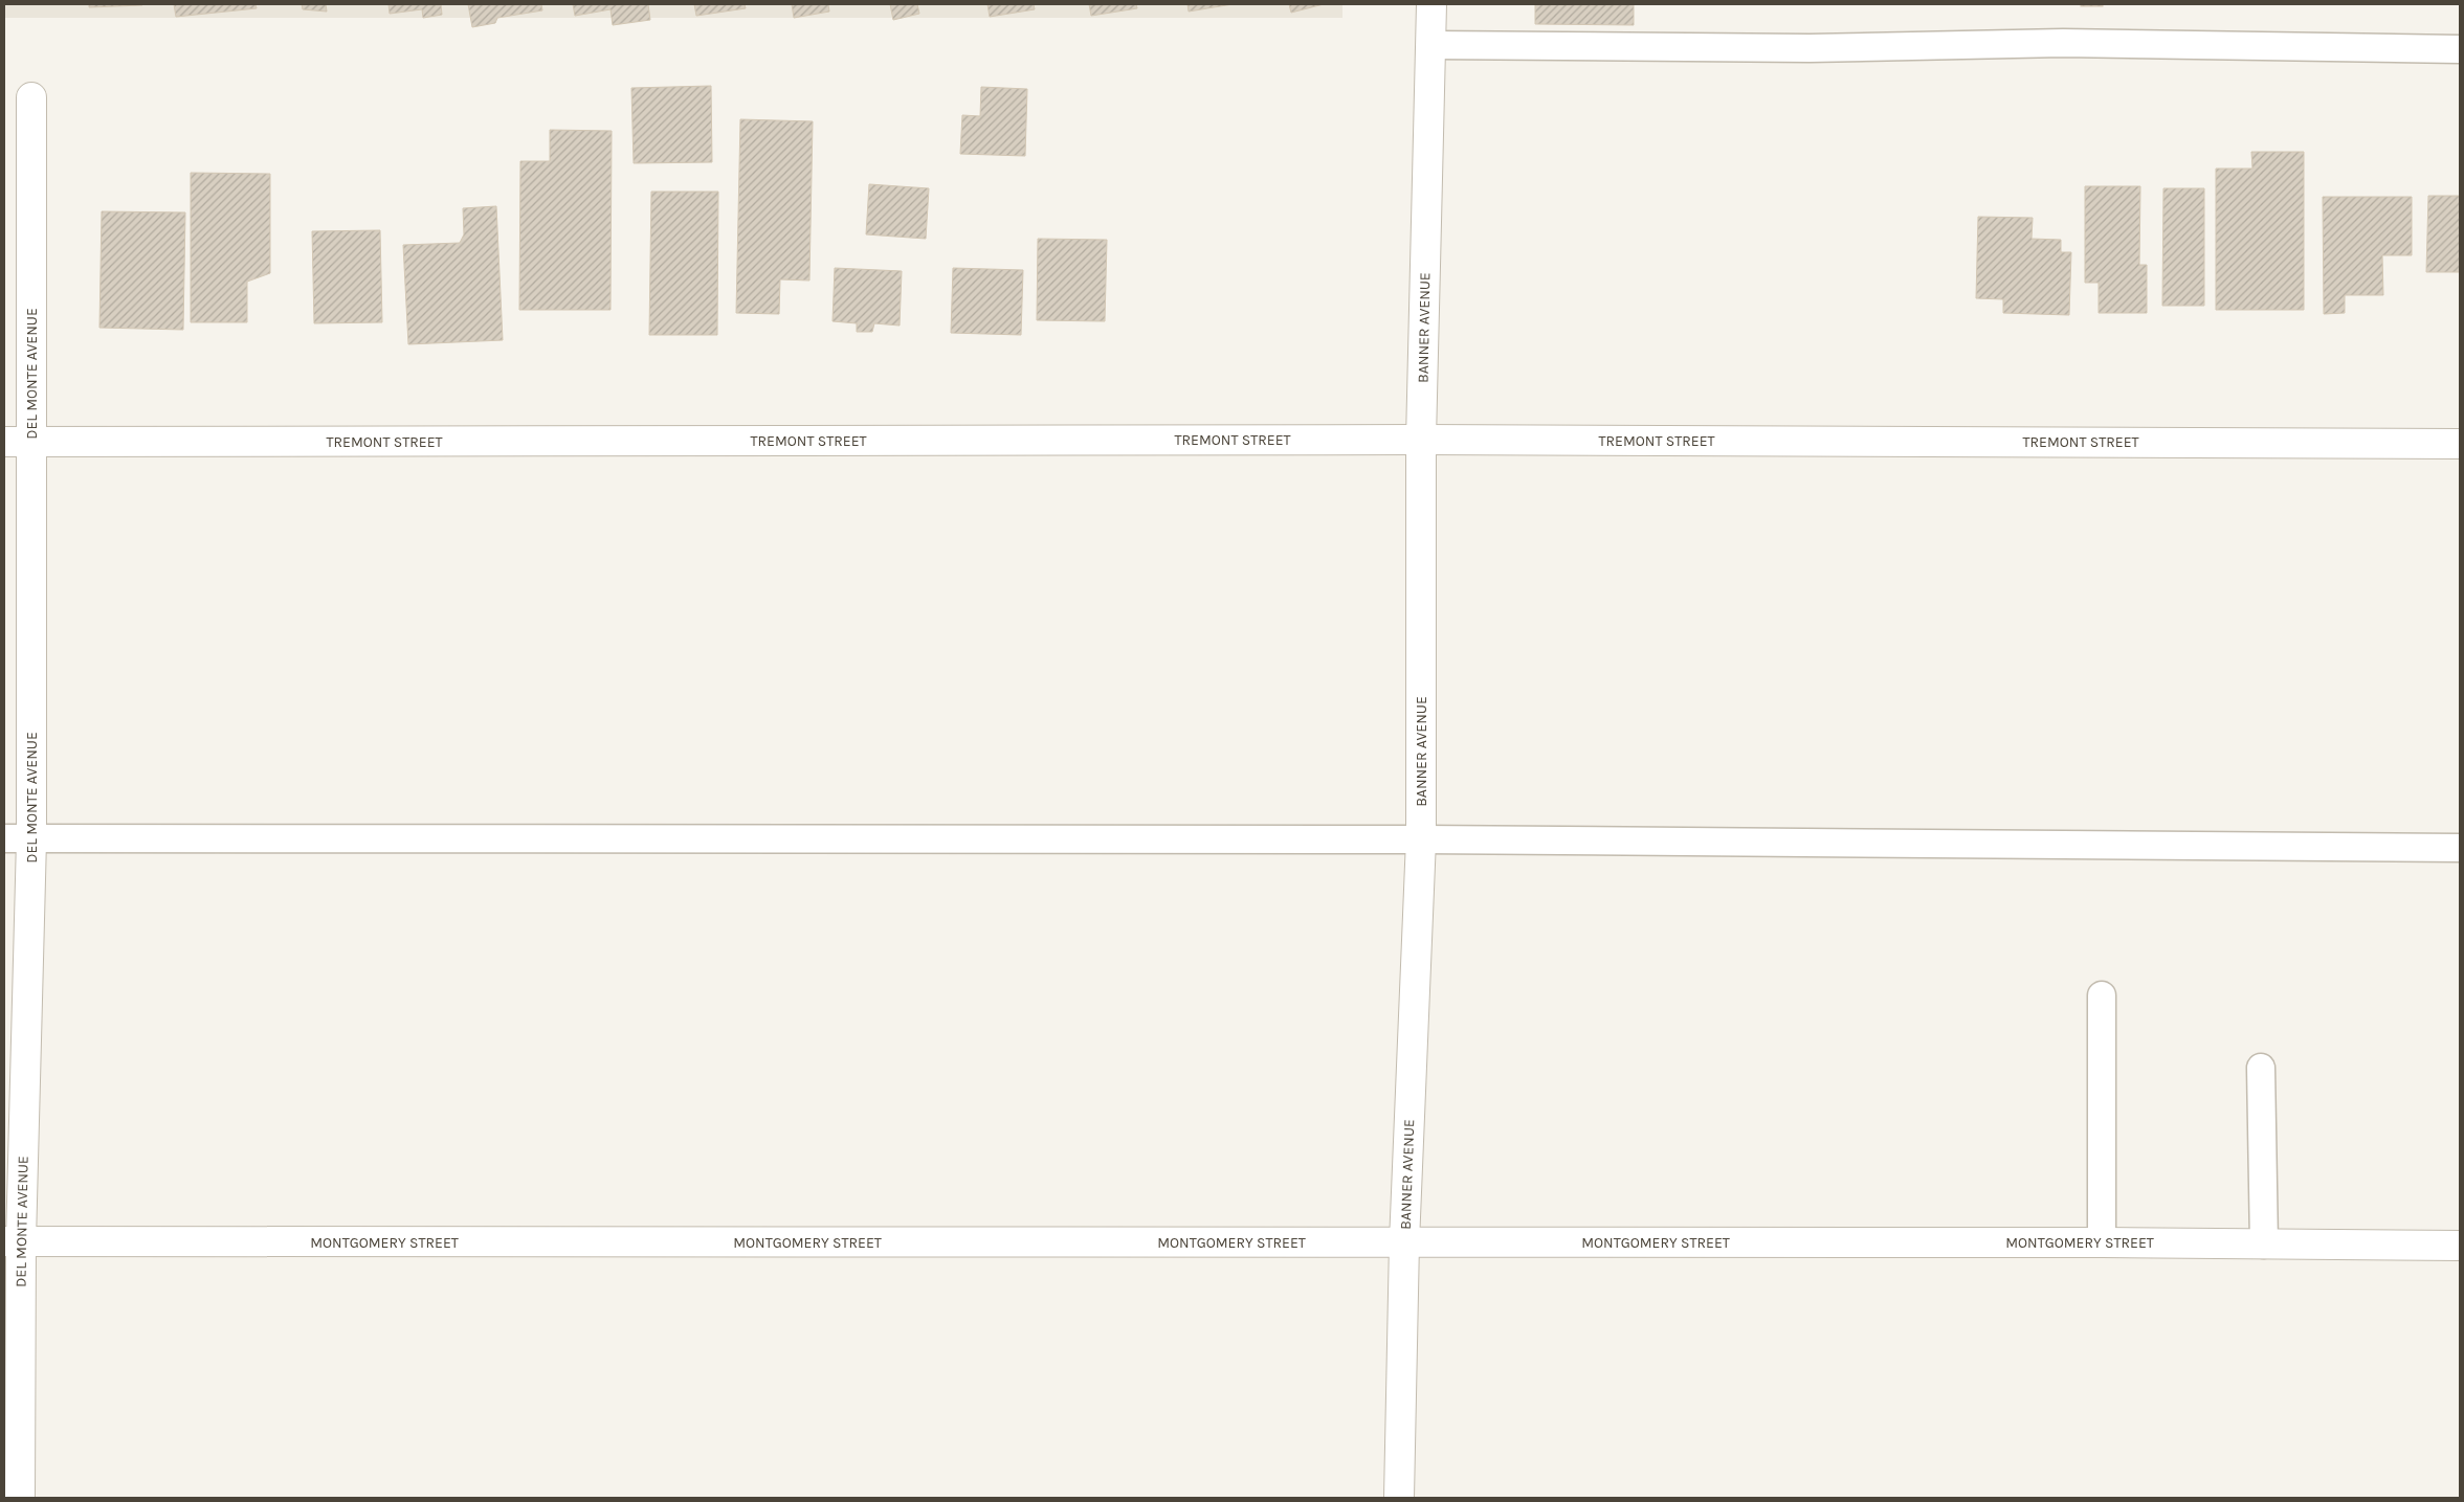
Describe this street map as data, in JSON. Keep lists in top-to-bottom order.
{
  "streets": {
    "street": [
      "BANNER AVENUE",
      "DEL MONTE AVENUE",
      "TREMONT STREET",
      "MONTGOMERY STREET"
    ]
  },
  "crossings": [
    ["BANNER AVENUE", "TREMONT STREET"],
    ["BANNER AVENUE", "MONTGOMERY STREET"],
    ["DEL MONTE AVENUE", "TREMONT STREET"],
    ["DEL MONTE AVENUE", "MONTGOMERY STREET"]
  ]
}
